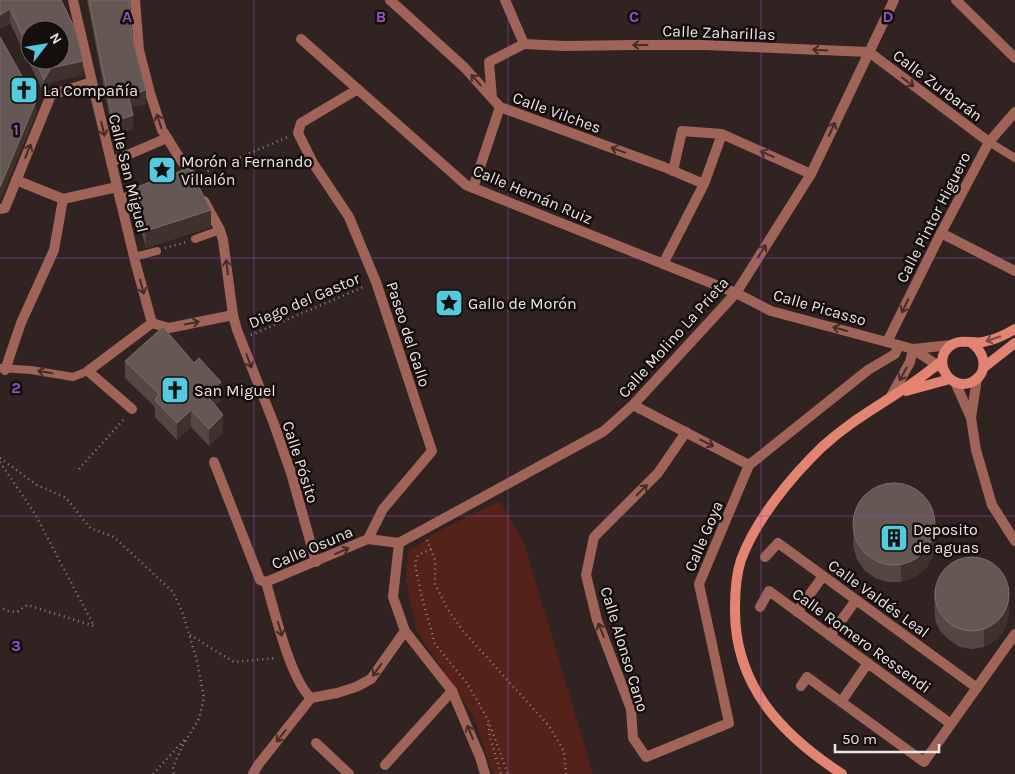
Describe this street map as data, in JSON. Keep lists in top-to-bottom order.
{
  "streets": {
    "street": [
      "Calle Zaharillas",
      "Calle Zurbarán",
      "Calle Vilches",
      "Calle San Miguel",
      "Calle Hernán Ruiz",
      "Calle Pintor Higuero",
      "Calle Picasso",
      "Paseo del Gallo",
      "Calle Molino La Prieta",
      "Calle Pósito",
      "Calle Goya",
      "Calle Osuna",
      "Calle Valdés Leal",
      "Calle Romero Ressendi",
      "Calle Alonso Cano"
    ],
    "path": ["Diego del Gastor"]
  },
  "crossings": [
    ["Calle Zaharillas", "Calle Zurbarán"],
    ["Calle Zaharillas", "Calle Molino La Prieta"],
    ["Calle Zurbarán", "Calle Pintor Higuero"],
    ["Calle Zurbarán", "Calle Molino La Prieta"],
    ["Calle Hernán Ruiz", "Calle Picasso"],
    ["Calle Hernán Ruiz", "Calle Molino La Prieta"],
    ["Calle Pintor Higuero", "Calle Picasso"],
    ["Diego del Gastor", "Paseo del Gallo"],
    ["Diego del Gastor", "Calle Pósito"],
    ["Calle Picasso", "Calle Molino La Prieta"],
    ["Calle Picasso", "Calle Goya"],
    ["Paseo del Gallo", "Calle Osuna"],
    ["Calle Pósito", "Calle Osuna"],
    ["Calle Goya", "Calle Alonso Cano"]
  ],
  "one_way": [
    "Calle Zaharillas",
    "Calle Vilches",
    "Calle San Miguel",
    "Calle Pintor Higuero",
    "Calle Picasso",
    "Calle Osuna",
    "Calle Alonso Cano"
  ],
  "places": {
    "church": ["La Compañía", "San Miguel"],
    "place": ["Morón a Fernando Villalón", "Gallo de Morón"],
    "building": ["Deposito de aguas"]
  },
  "scale_bar": "50 m",
  "north": "top right",
  "grid": {
    "columns": [
      "A",
      "B",
      "C",
      "D"
    ],
    "rows": ["1", "2", "3"]
  }
}
